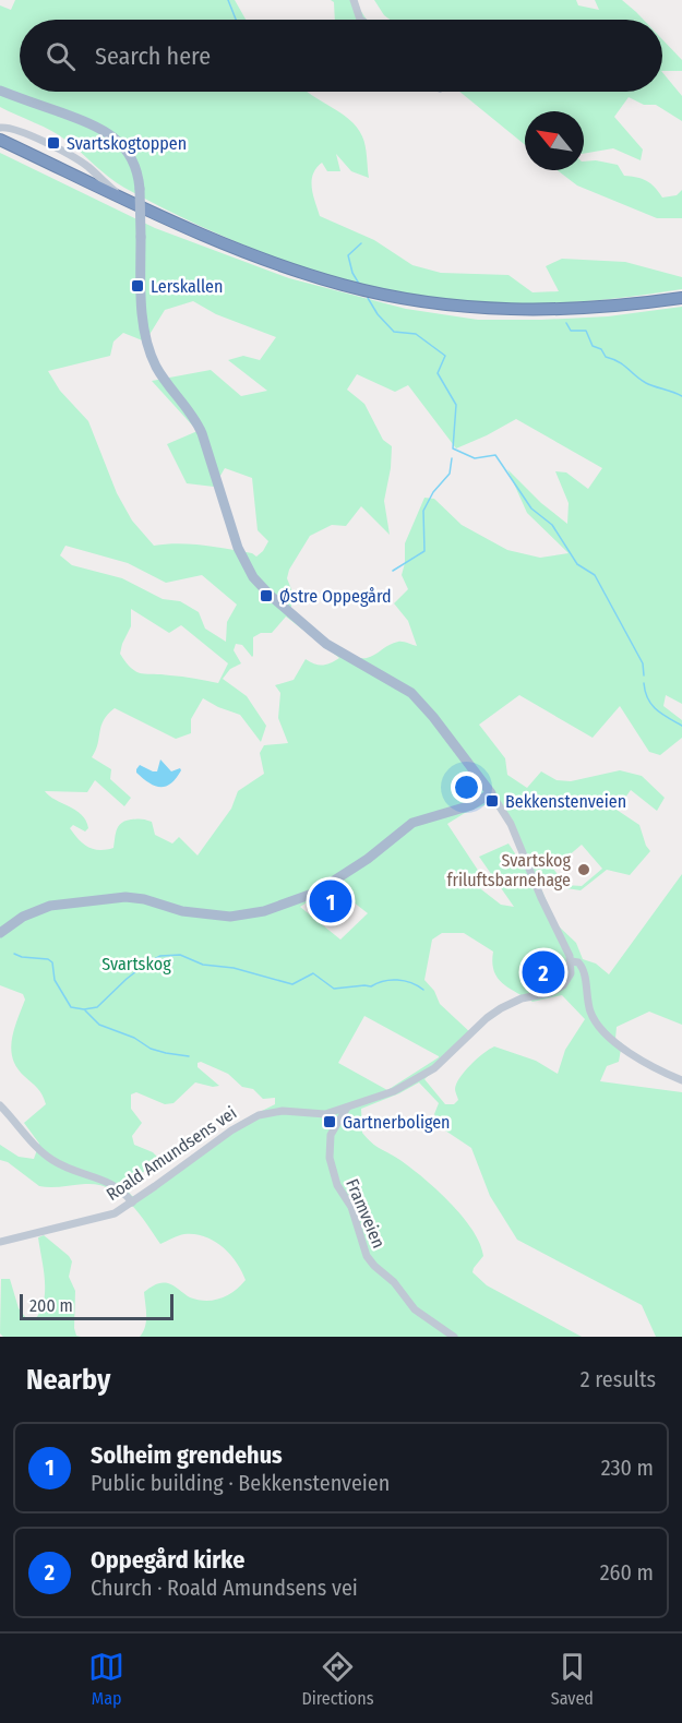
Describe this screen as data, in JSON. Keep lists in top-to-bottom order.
{
  "streets": {
    "street": ["Roald Amundsens vei", "Framveien"]
  },
  "crossings": [
    ["Roald Amundsens vei", "Framveien"]
  ],
  "parks": ["Svartskog"],
  "places": {
    "transit": [
      "Svartskogtoppen",
      "Lerskallen",
      "Østre Oppegård",
      "Bekkenstenveien",
      "Gartnerboligen"
    ],
    "other": ["Svartskog friluftsbarnehage"]
  },
  "scale_bar": "200 m",
  "north": "top left",
  "page": {
    "search": "Search here",
    "pins": ["1", "2"],
    "scale": "200 m",
    "heading": ["Nearby", "2 results"],
    "list": [
      {
        "mark": "1",
        "name": "Solheim grendehus",
        "note": "Public building · Bekkenstenveien",
        "value": "230 m"
      },
      {
        "mark": "2",
        "name": "Oppegård kirke",
        "note": "Church · Roald Amundsens vei",
        "value": "260 m"
      }
    ],
    "nav": ["Map", "Directions", "Saved"]
  }
}
